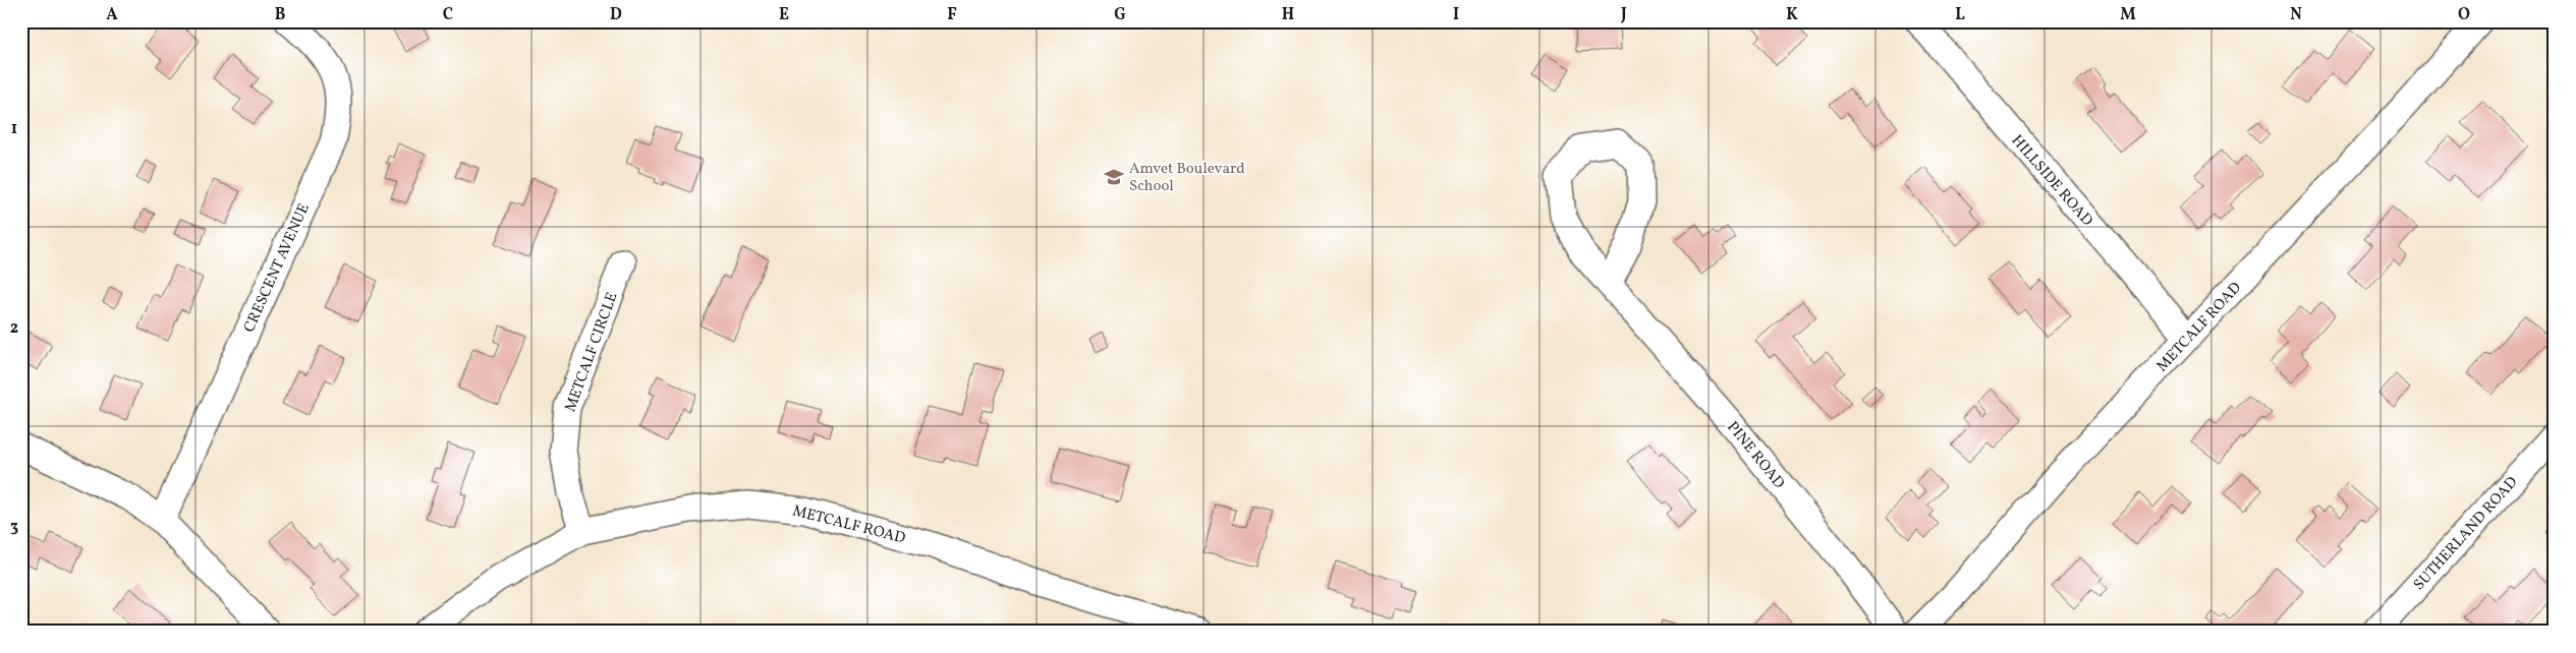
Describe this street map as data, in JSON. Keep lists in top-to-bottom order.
{
  "streets": {
    "street": [
      "HILLSIDE ROAD",
      "CRESCENT AVENUE",
      "METCALF ROAD",
      "METCALF CIRCLE",
      "PINE ROAD",
      "SUTHERLAND ROAD"
    ]
  },
  "crossings": [
    ["HILLSIDE ROAD", "METCALF ROAD"],
    ["METCALF ROAD", "METCALF CIRCLE"]
  ],
  "places": {
    "school or university": ["Amvet Boulevard School"]
  },
  "grid": {
    "columns": [
      "A",
      "B",
      "C",
      "D",
      "E",
      "F",
      "G",
      "H",
      "I",
      "J",
      "K",
      "L",
      "M",
      "N",
      "O"
    ],
    "rows": ["1", "2", "3"]
  }
}
